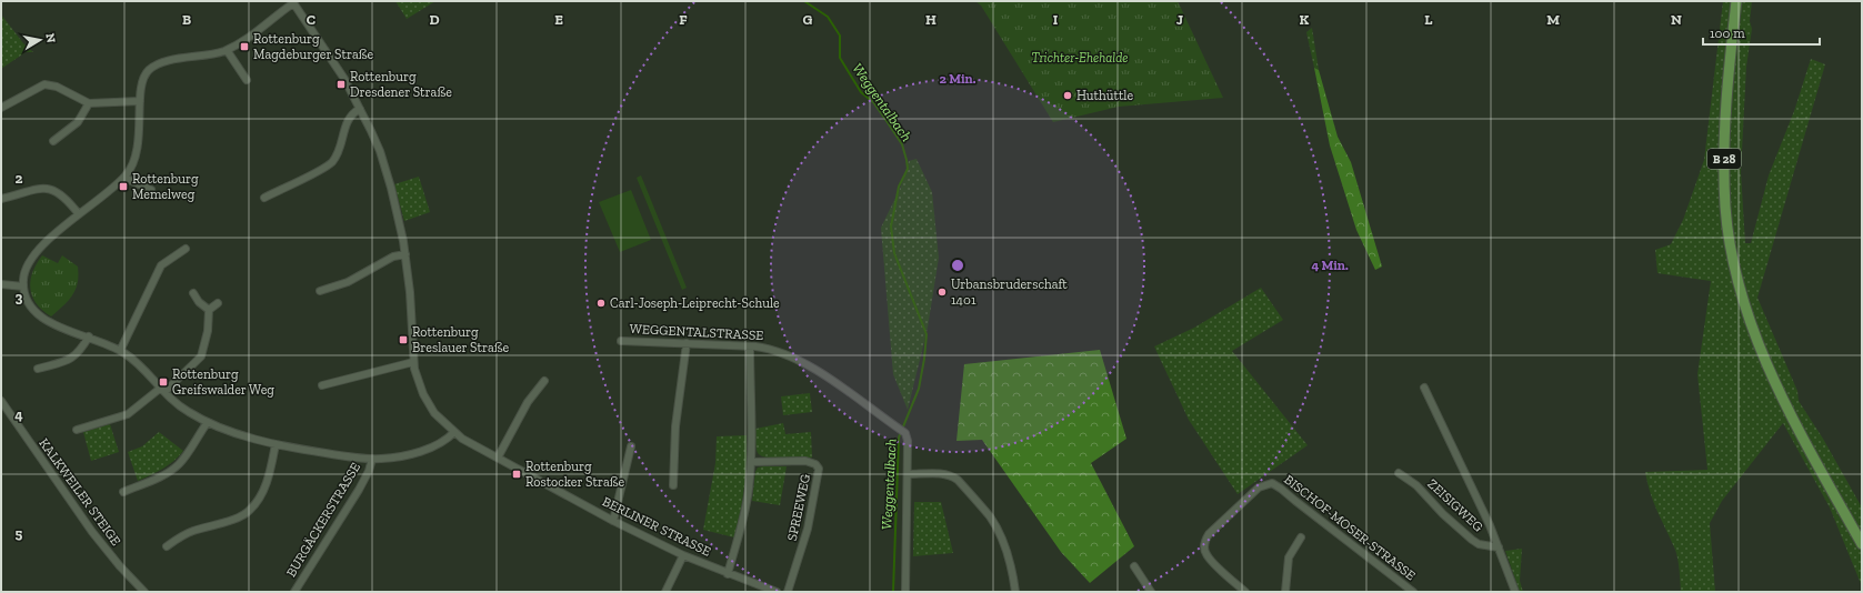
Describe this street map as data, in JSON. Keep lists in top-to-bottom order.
{
  "streets": {
    "main road": ["B 28"],
    "street": [
      "WEGGENTALSTRASSE",
      "KALKWEILER STEIGE",
      "ZEISIGWEG",
      "SPREEWEG",
      "BURGÄCKERSTRASSE",
      "BERLINER STRASSE",
      "BISCHOF-MOSER-STRASSE"
    ]
  },
  "water": ["Weggentalbach"],
  "parks": ["Trichter-Ehehalde"],
  "places": {
    "transit": [
      "Rottenburg Magdeburger Straße",
      "Rottenburg Dresdener Straße",
      "Rottenburg Memelweg",
      "Rottenburg Breslauer Straße",
      "Rottenburg Greifswalder Weg",
      "Rottenburg Rostocker Straße"
    ],
    "other": ["Huthüttle", "Urbansbruderschaft 1401", "Carl-Joseph-Leiprecht-Schule"]
  },
  "scale_bar": "100 m",
  "north": "right",
  "grid": {
    "columns": [
      "B",
      "C",
      "D",
      "E",
      "F",
      "G",
      "H",
      "I",
      "J",
      "K",
      "L",
      "M",
      "N"
    ],
    "rows": [
      "2",
      "3",
      "4",
      "5"
    ]
  },
  "rings": ["2 Min.", "4 Min."]
}
